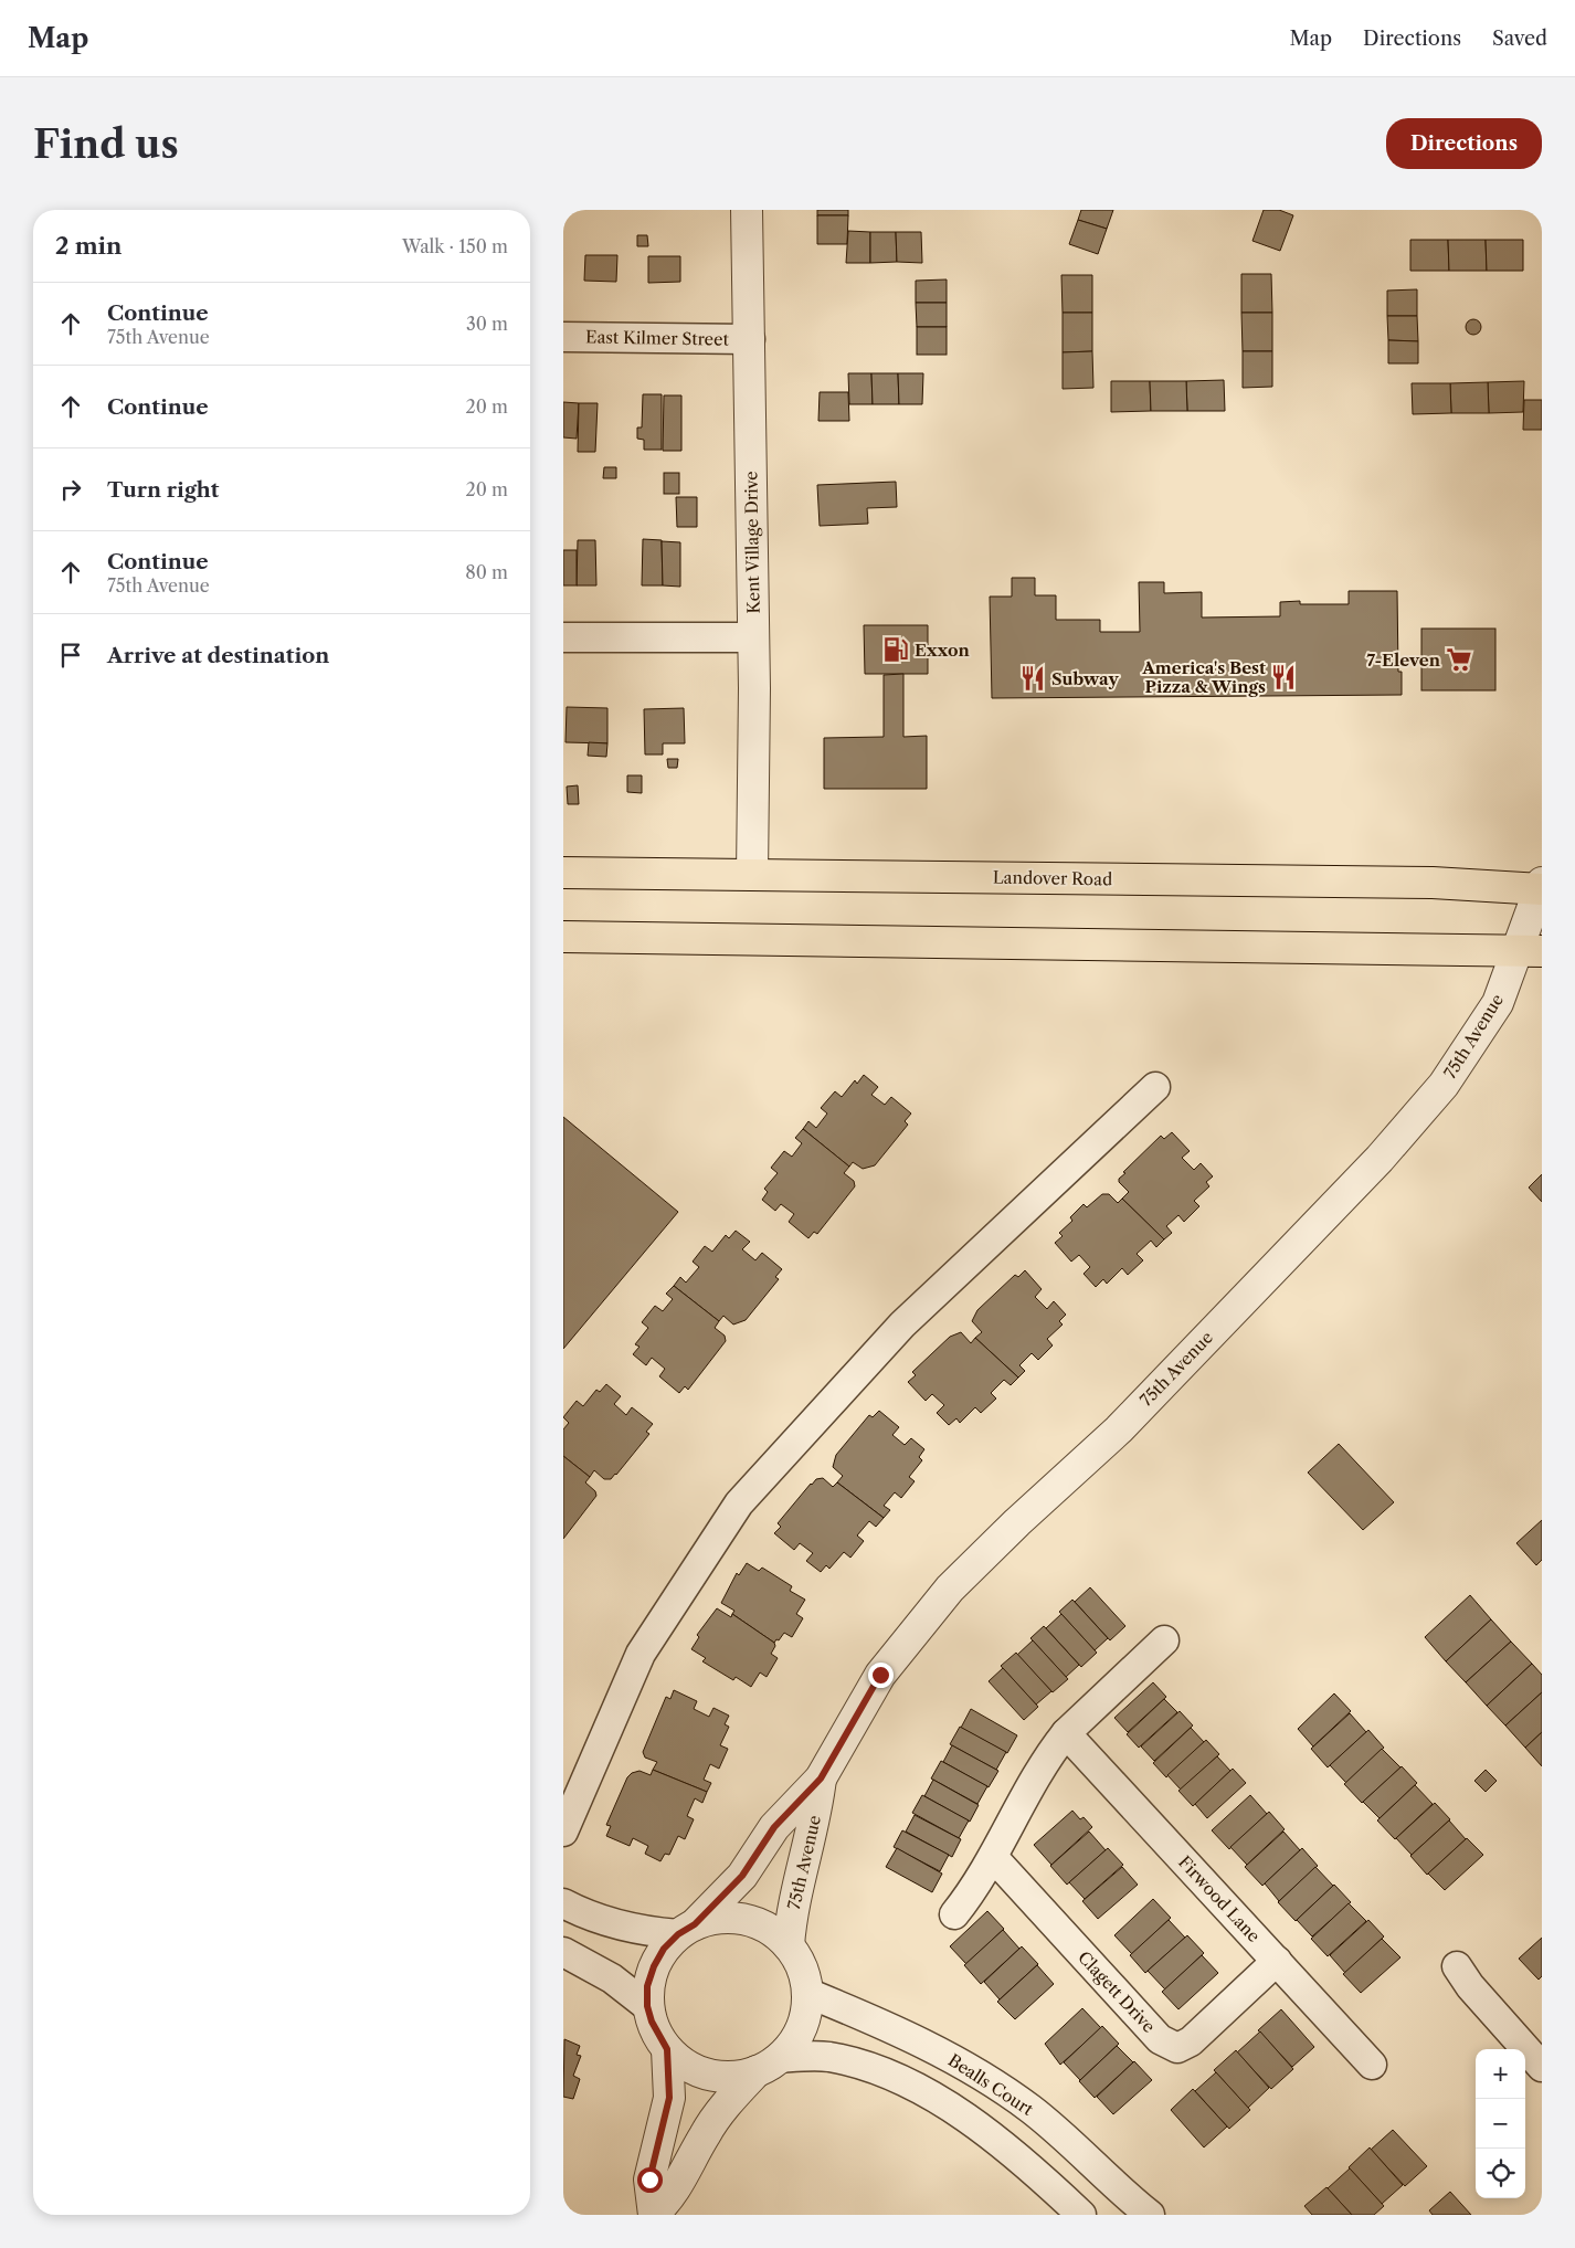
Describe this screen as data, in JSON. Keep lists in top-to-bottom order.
{
  "streets": {
    "main road": ["Landover Road"],
    "street": [
      "East Kilmer Street",
      "Kent Village Drive",
      "75th Avenue",
      "Firwood Lane",
      "Clagett Drive",
      "Bealls Court"
    ]
  },
  "crossings": [
    ["East Kilmer Street", "Kent Village Drive"],
    ["Kent Village Drive", "Landover Road"],
    ["Landover Road", "75th Avenue"],
    ["75th Avenue", "Bealls Court"],
    ["Firwood Lane", "Clagett Drive"]
  ],
  "places": {
    "fuel station": ["Exxon"],
    "supermarket": ["7-Eleven"],
    "restaurant": ["America's Best Pizza & Wings", "Subway"]
  },
  "page": {
    "header": "Map",
    "nav": ["Map", "Directions", "Saved"],
    "buttons": "Directions",
    "title": "Find us",
    "heading": ["2 min", "Walk · 150 m"],
    "list": [
      ["Continue", "75th Avenue", "30 m"],
      ["Continue", "20 m"],
      ["Turn right", "20 m"],
      ["Continue", "75th Avenue", "80 m"],
      "Arrive at destination"
    ],
    "map_buttons": ["+", "−"]
  }
}
